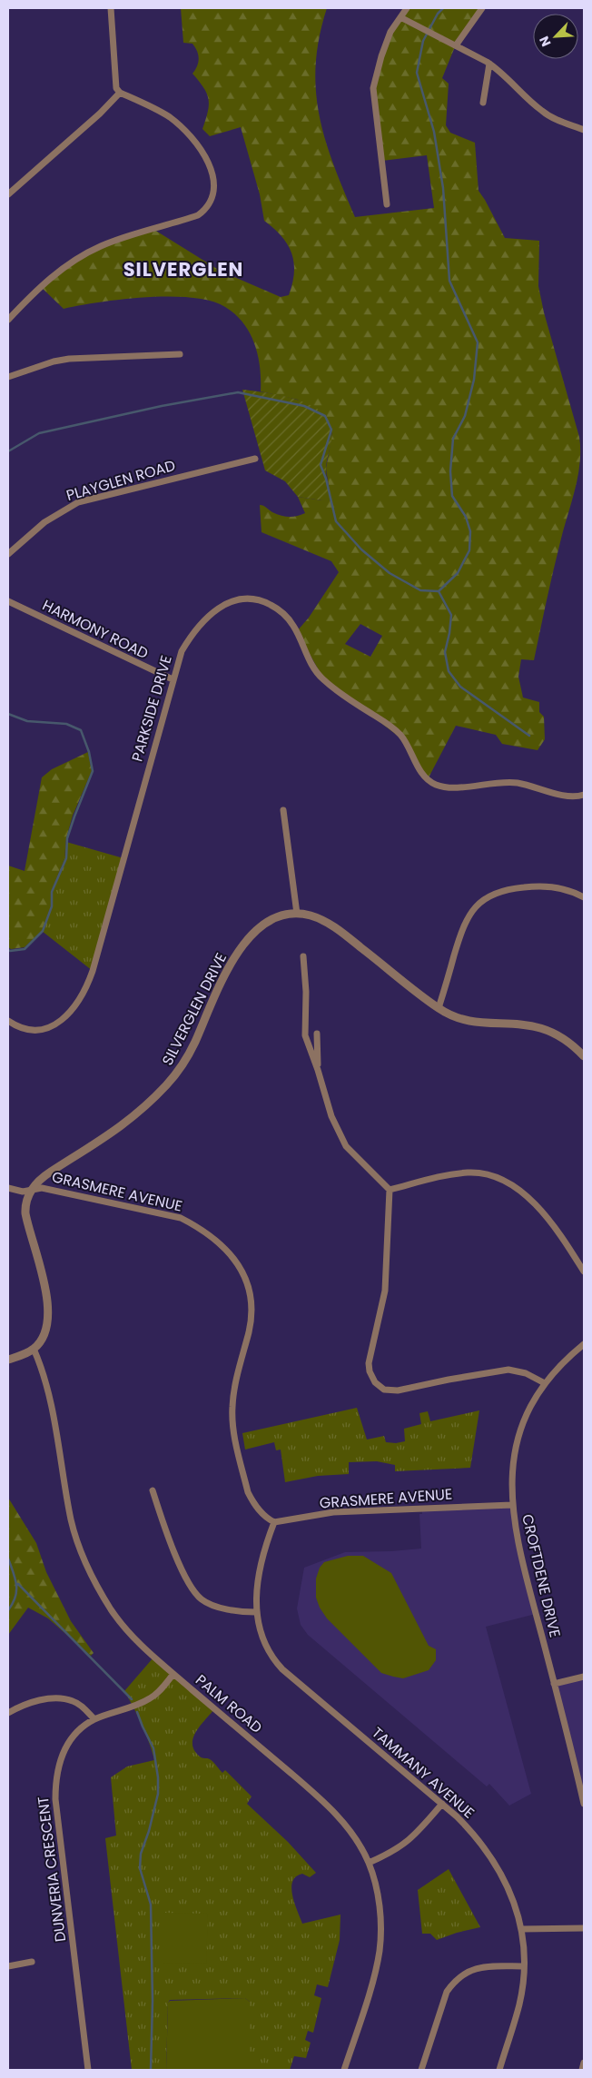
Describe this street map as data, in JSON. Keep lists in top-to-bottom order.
{
  "streets": {
    "street": [
      "PLAYGLEN ROAD",
      "HARMONY ROAD",
      "PARKSIDE DRIVE",
      "SILVERGLEN DRIVE",
      "GRASMERE AVENUE",
      "CROFTDENE DRIVE",
      "PALM ROAD",
      "TAMMANY AVENUE",
      "DUNVERIA CRESCENT"
    ]
  },
  "crossings": [
    ["HARMONY ROAD", "PARKSIDE DRIVE"],
    ["SILVERGLEN DRIVE", "GRASMERE AVENUE"],
    ["GRASMERE AVENUE", "CROFTDENE DRIVE"],
    ["GRASMERE AVENUE", "TAMMANY AVENUE"],
    ["PALM ROAD", "DUNVERIA CRESCENT"]
  ],
  "districts": ["SILVERGLEN"],
  "north": "bottom left"
}
